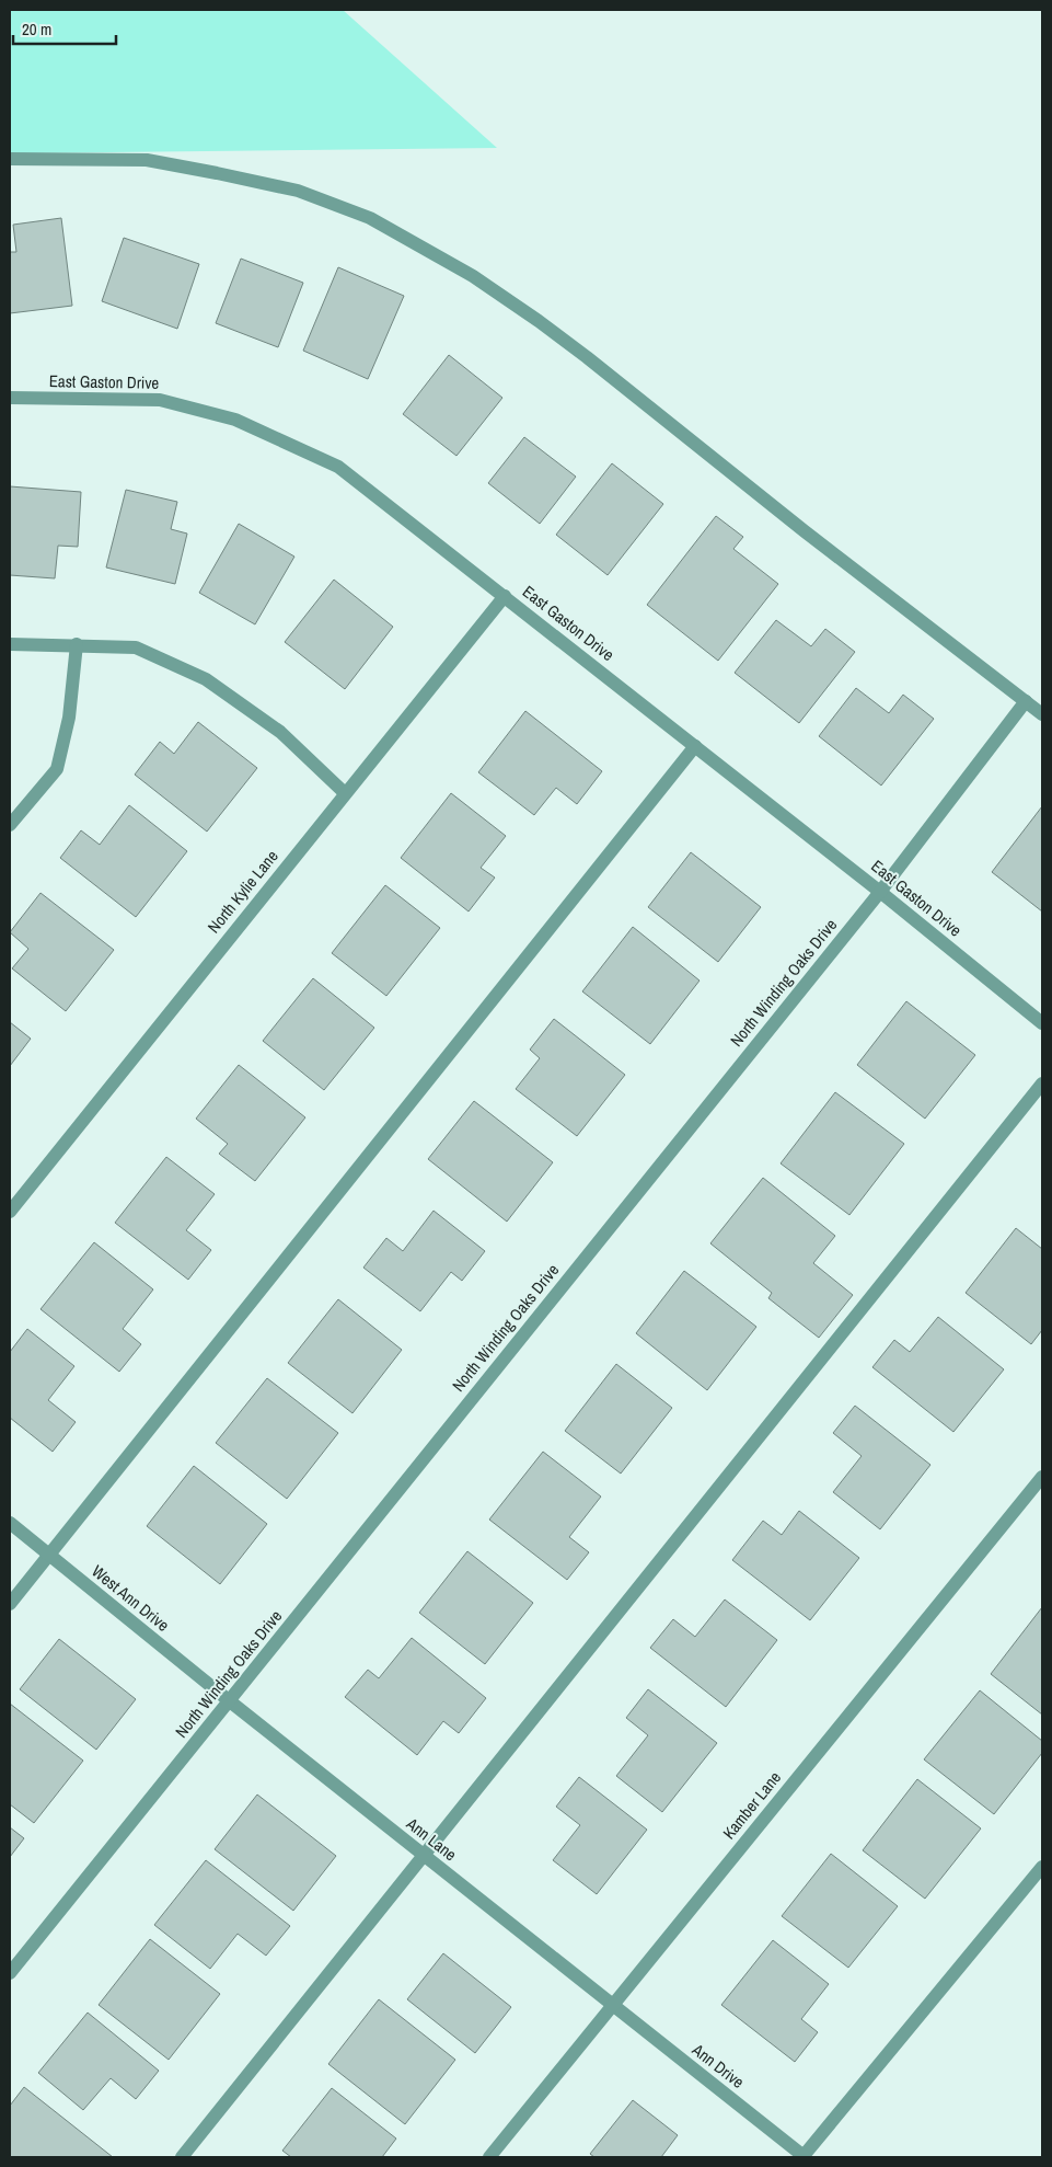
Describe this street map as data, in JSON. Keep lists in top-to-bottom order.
{
  "streets": {
    "street": [
      "East Gaston Drive",
      "North Kylie Lane",
      "North Winding Oaks Drive",
      "West Ann Drive",
      "Kamber Lane",
      "Ann Lane",
      "Ann Drive"
    ]
  },
  "crossings": [
    ["East Gaston Drive", "North Kylie Lane"],
    ["East Gaston Drive", "North Winding Oaks Drive"],
    ["North Winding Oaks Drive", "West Ann Drive"],
    ["North Winding Oaks Drive", "Ann Lane"],
    ["West Ann Drive", "Ann Lane"],
    ["Kamber Lane", "Ann Lane"],
    ["Kamber Lane", "Ann Drive"],
    ["Ann Lane", "Ann Drive"]
  ],
  "scale_bar": "20 m"
}
